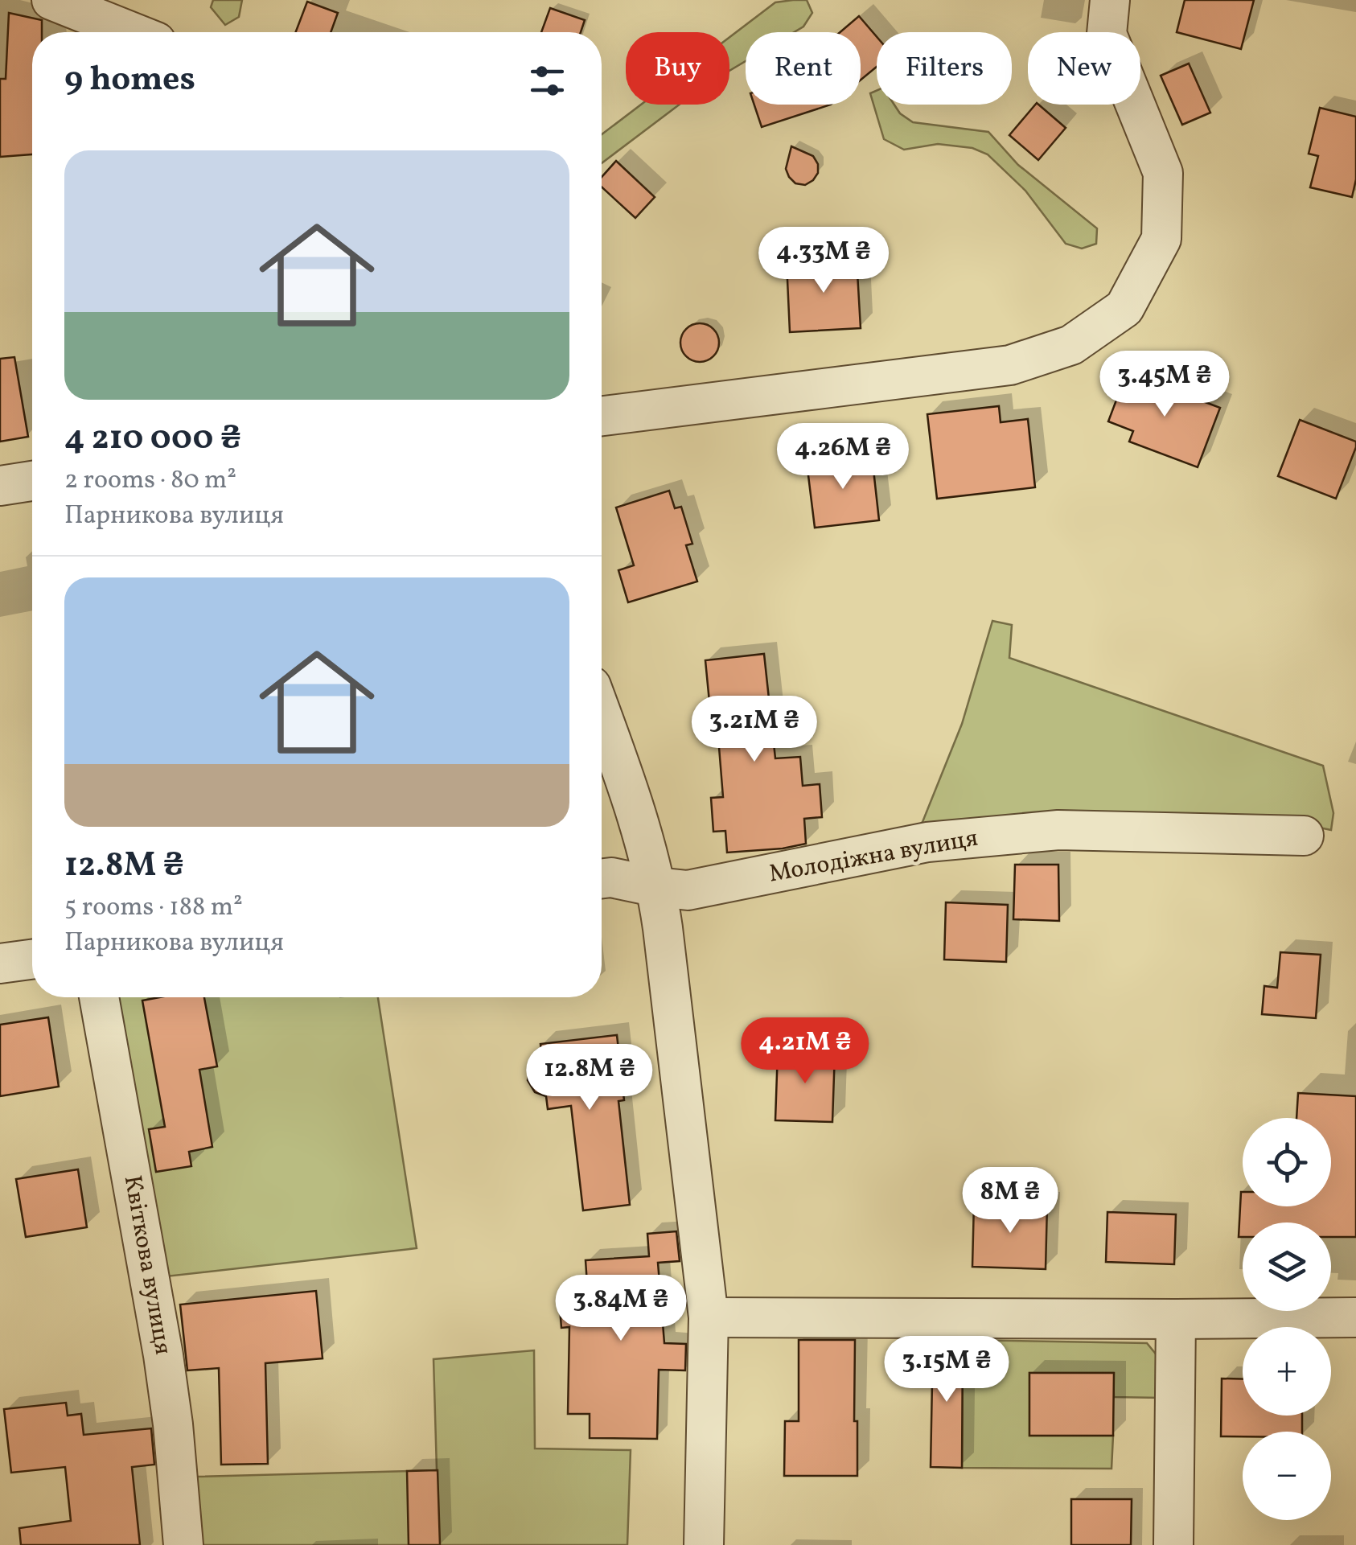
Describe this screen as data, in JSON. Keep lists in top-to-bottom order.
{
  "streets": {
    "street": ["Молодіжна вулиця", "Квіткова вулиця"]
  },
  "page": {
    "chip": [
      "Buy",
      "Rent",
      "Filters",
      "New"
    ],
    "heading": "9 homes",
    "list": [
      {
        "name": "4 210 000 ₴",
        "note": "2 rooms · 80 m² · Парникова вулиця"
      },
      {
        "name": "12.8M ₴",
        "note": "5 rooms · 188 m² · Парникова вулиця"
      }
    ],
    "price": [
      "4.33M ₴",
      "3.45M ₴",
      "4.26M ₴",
      "3.21M ₴",
      "4.21M ₴",
      "12.8M ₴",
      "8M ₴",
      "3.84M ₴",
      "3.15M ₴"
    ],
    "map_buttons": ["+", "−"]
  }
}
